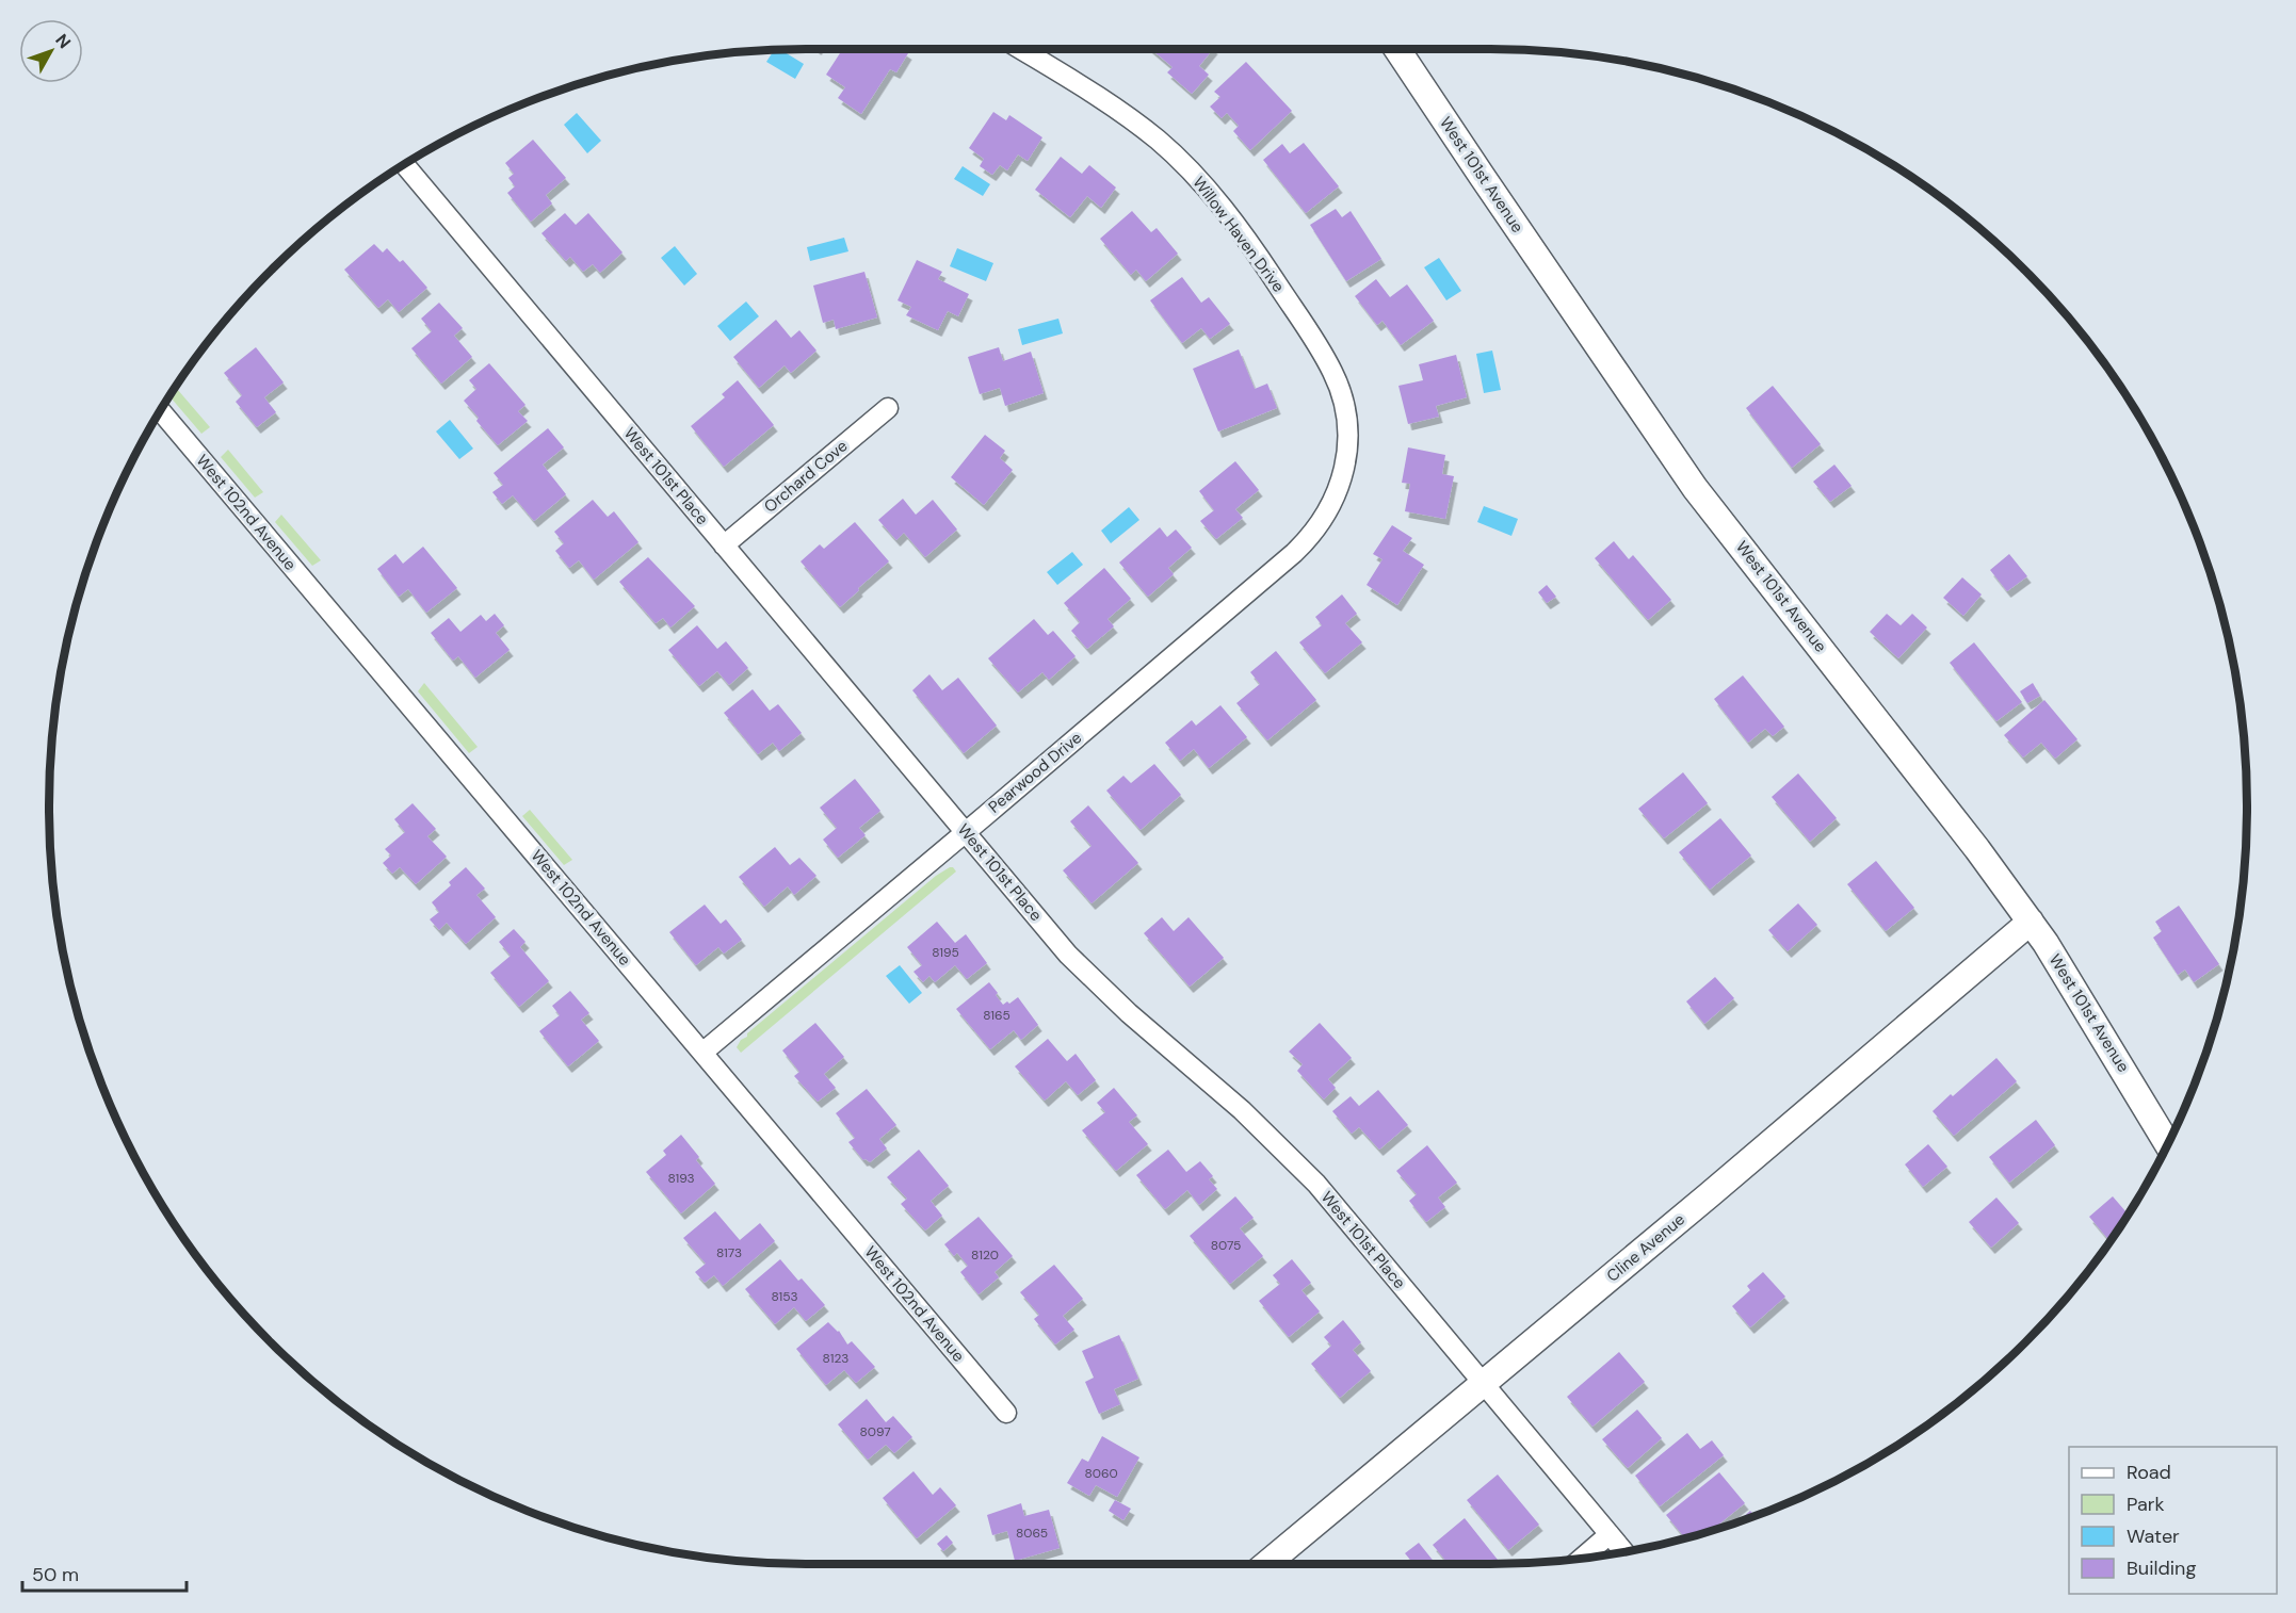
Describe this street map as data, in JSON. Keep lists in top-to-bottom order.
{
  "streets": {
    "street": [
      "West 101st Avenue",
      "Willow Haven Drive",
      "West 101st Place",
      "Orchard Cove",
      "West 102nd Avenue",
      "Pearwood Drive",
      "Cline Avenue"
    ]
  },
  "crossings": [
    ["West 101st Avenue", "Cline Avenue"],
    ["Willow Haven Drive", "Pearwood Drive"],
    ["West 101st Place", "Orchard Cove"],
    ["West 101st Place", "Pearwood Drive"],
    ["West 101st Place", "Cline Avenue"],
    ["West 102nd Avenue", "Pearwood Drive"]
  ],
  "house_numbers": [
    "8195",
    "8165",
    "8193",
    "8075",
    "8173",
    "8120",
    "8153",
    "8123",
    "8097",
    "8060",
    "8065"
  ],
  "legend": [
    "Road",
    "Park",
    "Water",
    "Building"
  ],
  "scale_bar": "50 m",
  "north": "top right"
}
